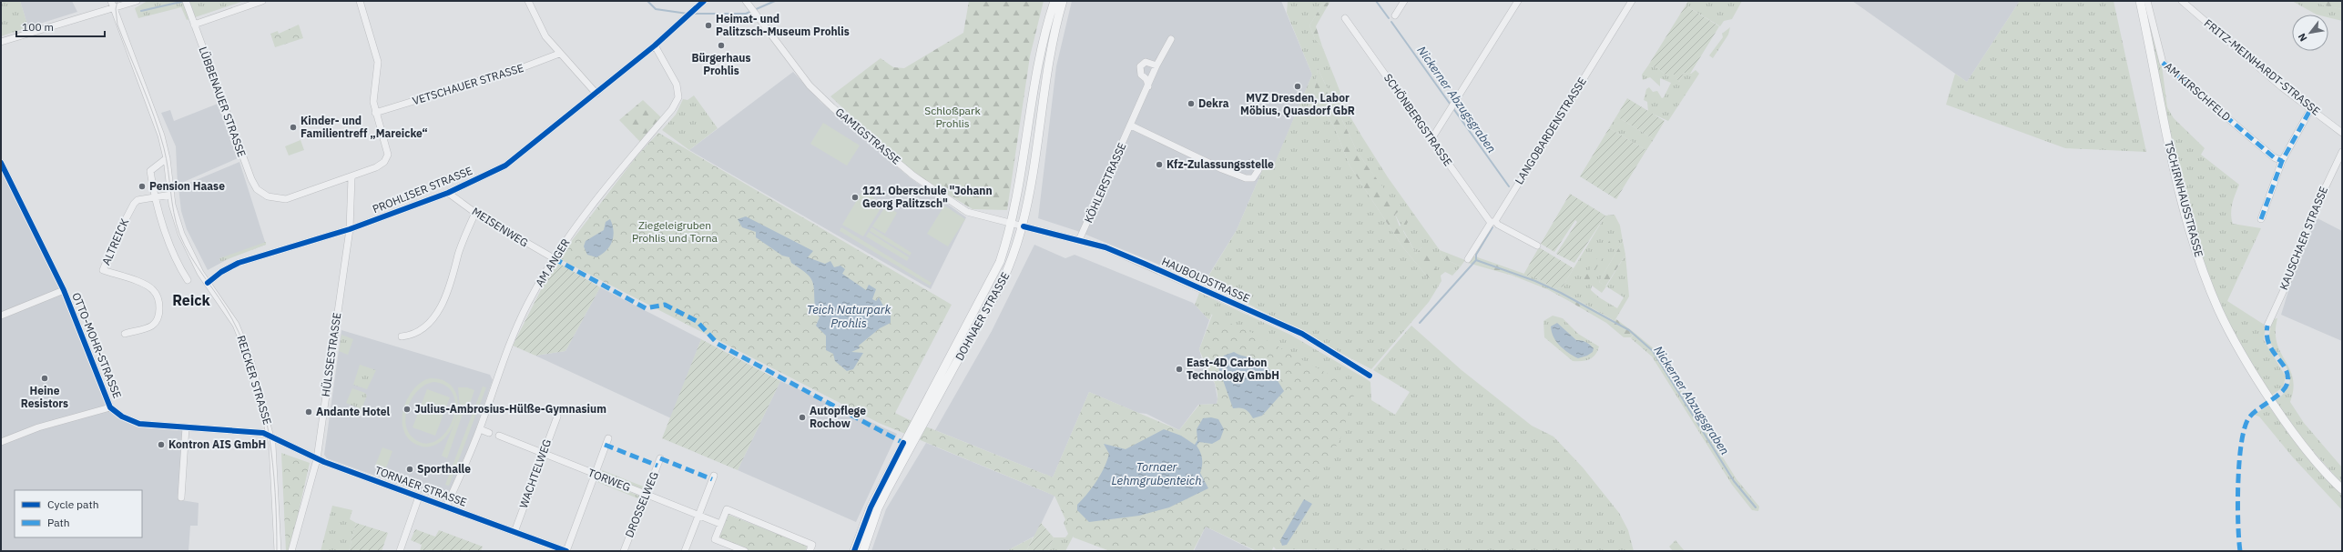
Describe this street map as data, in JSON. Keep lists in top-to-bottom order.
{
  "streets": {
    "main road": ["TSCHIRNHAUSSTRASSE", "DOHNAER STRASSE"],
    "street": [
      "FRITZ-MEINHARDT-STRASSE",
      "VETSCHAUER STRASSE",
      "AM KIRSCHFELD",
      "LÜBBENAUER STRASSE",
      "SCHÖNBERGSTRASSE",
      "LANGOBARDENSTRASSE",
      "GAMIGSTRASSE",
      "KÖHLERSTRASSE",
      "PROHLISER STRASSE",
      "MEISENWEG",
      "KAUSCHAER STRASSE",
      "ALTREICK",
      "AM ANGER",
      "HAUBOLDSTRASSE",
      "OTTO-MOHR-STRASSE",
      "HÜLSSESTRASSE",
      "REICKER STRASSE",
      "WACHTELWEG",
      "TORWEG",
      "TORNAER STRASSE",
      "DROSSELWEG"
    ]
  },
  "crossings": [
    ["LÜBBENAUER STRASSE", "HÜLSSESTRASSE"],
    ["SCHÖNBERGSTRASSE", "LANGOBARDENSTRASSE"],
    ["GAMIGSTRASSE", "HAUBOLDSTRASSE"],
    ["GAMIGSTRASSE", "DOHNAER STRASSE"],
    ["KÖHLERSTRASSE", "HAUBOLDSTRASSE"],
    ["PROHLISER STRASSE", "MEISENWEG"],
    ["PROHLISER STRASSE", "AM ANGER"],
    ["PROHLISER STRASSE", "HÜLSSESTRASSE"],
    ["PROHLISER STRASSE", "REICKER STRASSE"],
    ["MEISENWEG", "AM ANGER"],
    ["AM ANGER", "TORNAER STRASSE"],
    ["HAUBOLDSTRASSE", "DOHNAER STRASSE"],
    ["OTTO-MOHR-STRASSE", "REICKER STRASSE"],
    ["OTTO-MOHR-STRASSE", "TORNAER STRASSE"],
    ["HÜLSSESTRASSE", "TORNAER STRASSE"],
    ["REICKER STRASSE", "TORNAER STRASSE"],
    ["WACHTELWEG", "TORWEG"],
    ["WACHTELWEG", "TORNAER STRASSE"],
    ["TORWEG", "DROSSELWEG"]
  ],
  "districts": ["Reick"],
  "water": ["Nickerner Abzugsgraben", "Teich Naturpark Prohlis", "Tornaer Lehmgrubenteich"],
  "parks": ["Schloßpark Prohlis", "Ziegeleigruben Prohlis und Torna"],
  "places": [
    "Heimat- und Palitzsch-Museum Prohlis",
    "Bürgerhaus Prohlis",
    "MVZ Dresden, Labor Möbius, Quasdorf GbR",
    "Dekra",
    "Kinder- und Familientreff „Mareicke“",
    "Kfz-Zulassungsstelle",
    "Pension Haase",
    "121. Oberschule \"Johann Georg Palitzsch\"",
    "East-4D Carbon Technology GmbH",
    "Heine Resistors",
    "Julius-Ambrosius-Hülße-Gymnasium",
    "Andante Hotel",
    "Autopflege Rochow",
    "Kontron AIS GmbH",
    "Sporthalle"
  ],
  "legend": ["Cycle path", "Path"],
  "scale_bar": "100 m",
  "north": "bottom left"
}
